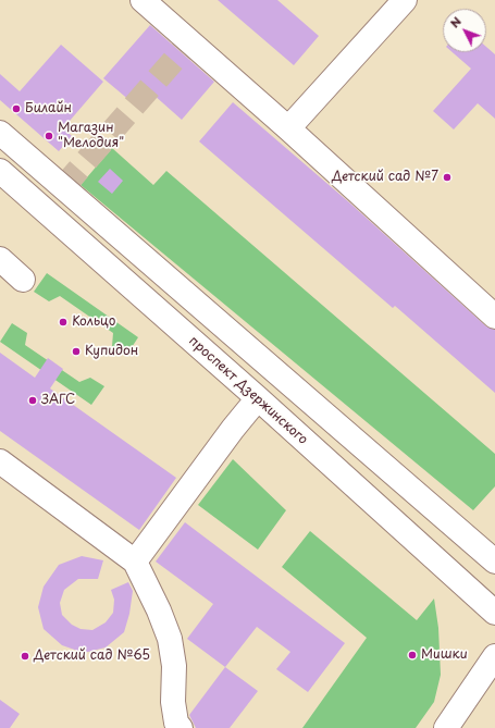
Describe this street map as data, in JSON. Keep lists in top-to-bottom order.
{
  "streets": {
    "street": ["проспект Дзержинского"]
  },
  "places": [
    "Билайн",
    "Магазин \"Мелодия\"",
    "Детский сад №7",
    "Кольцо",
    "Купидон",
    "ЗАГС",
    "Мишки",
    "Детский сад №65"
  ],
  "north": "top left"
}
